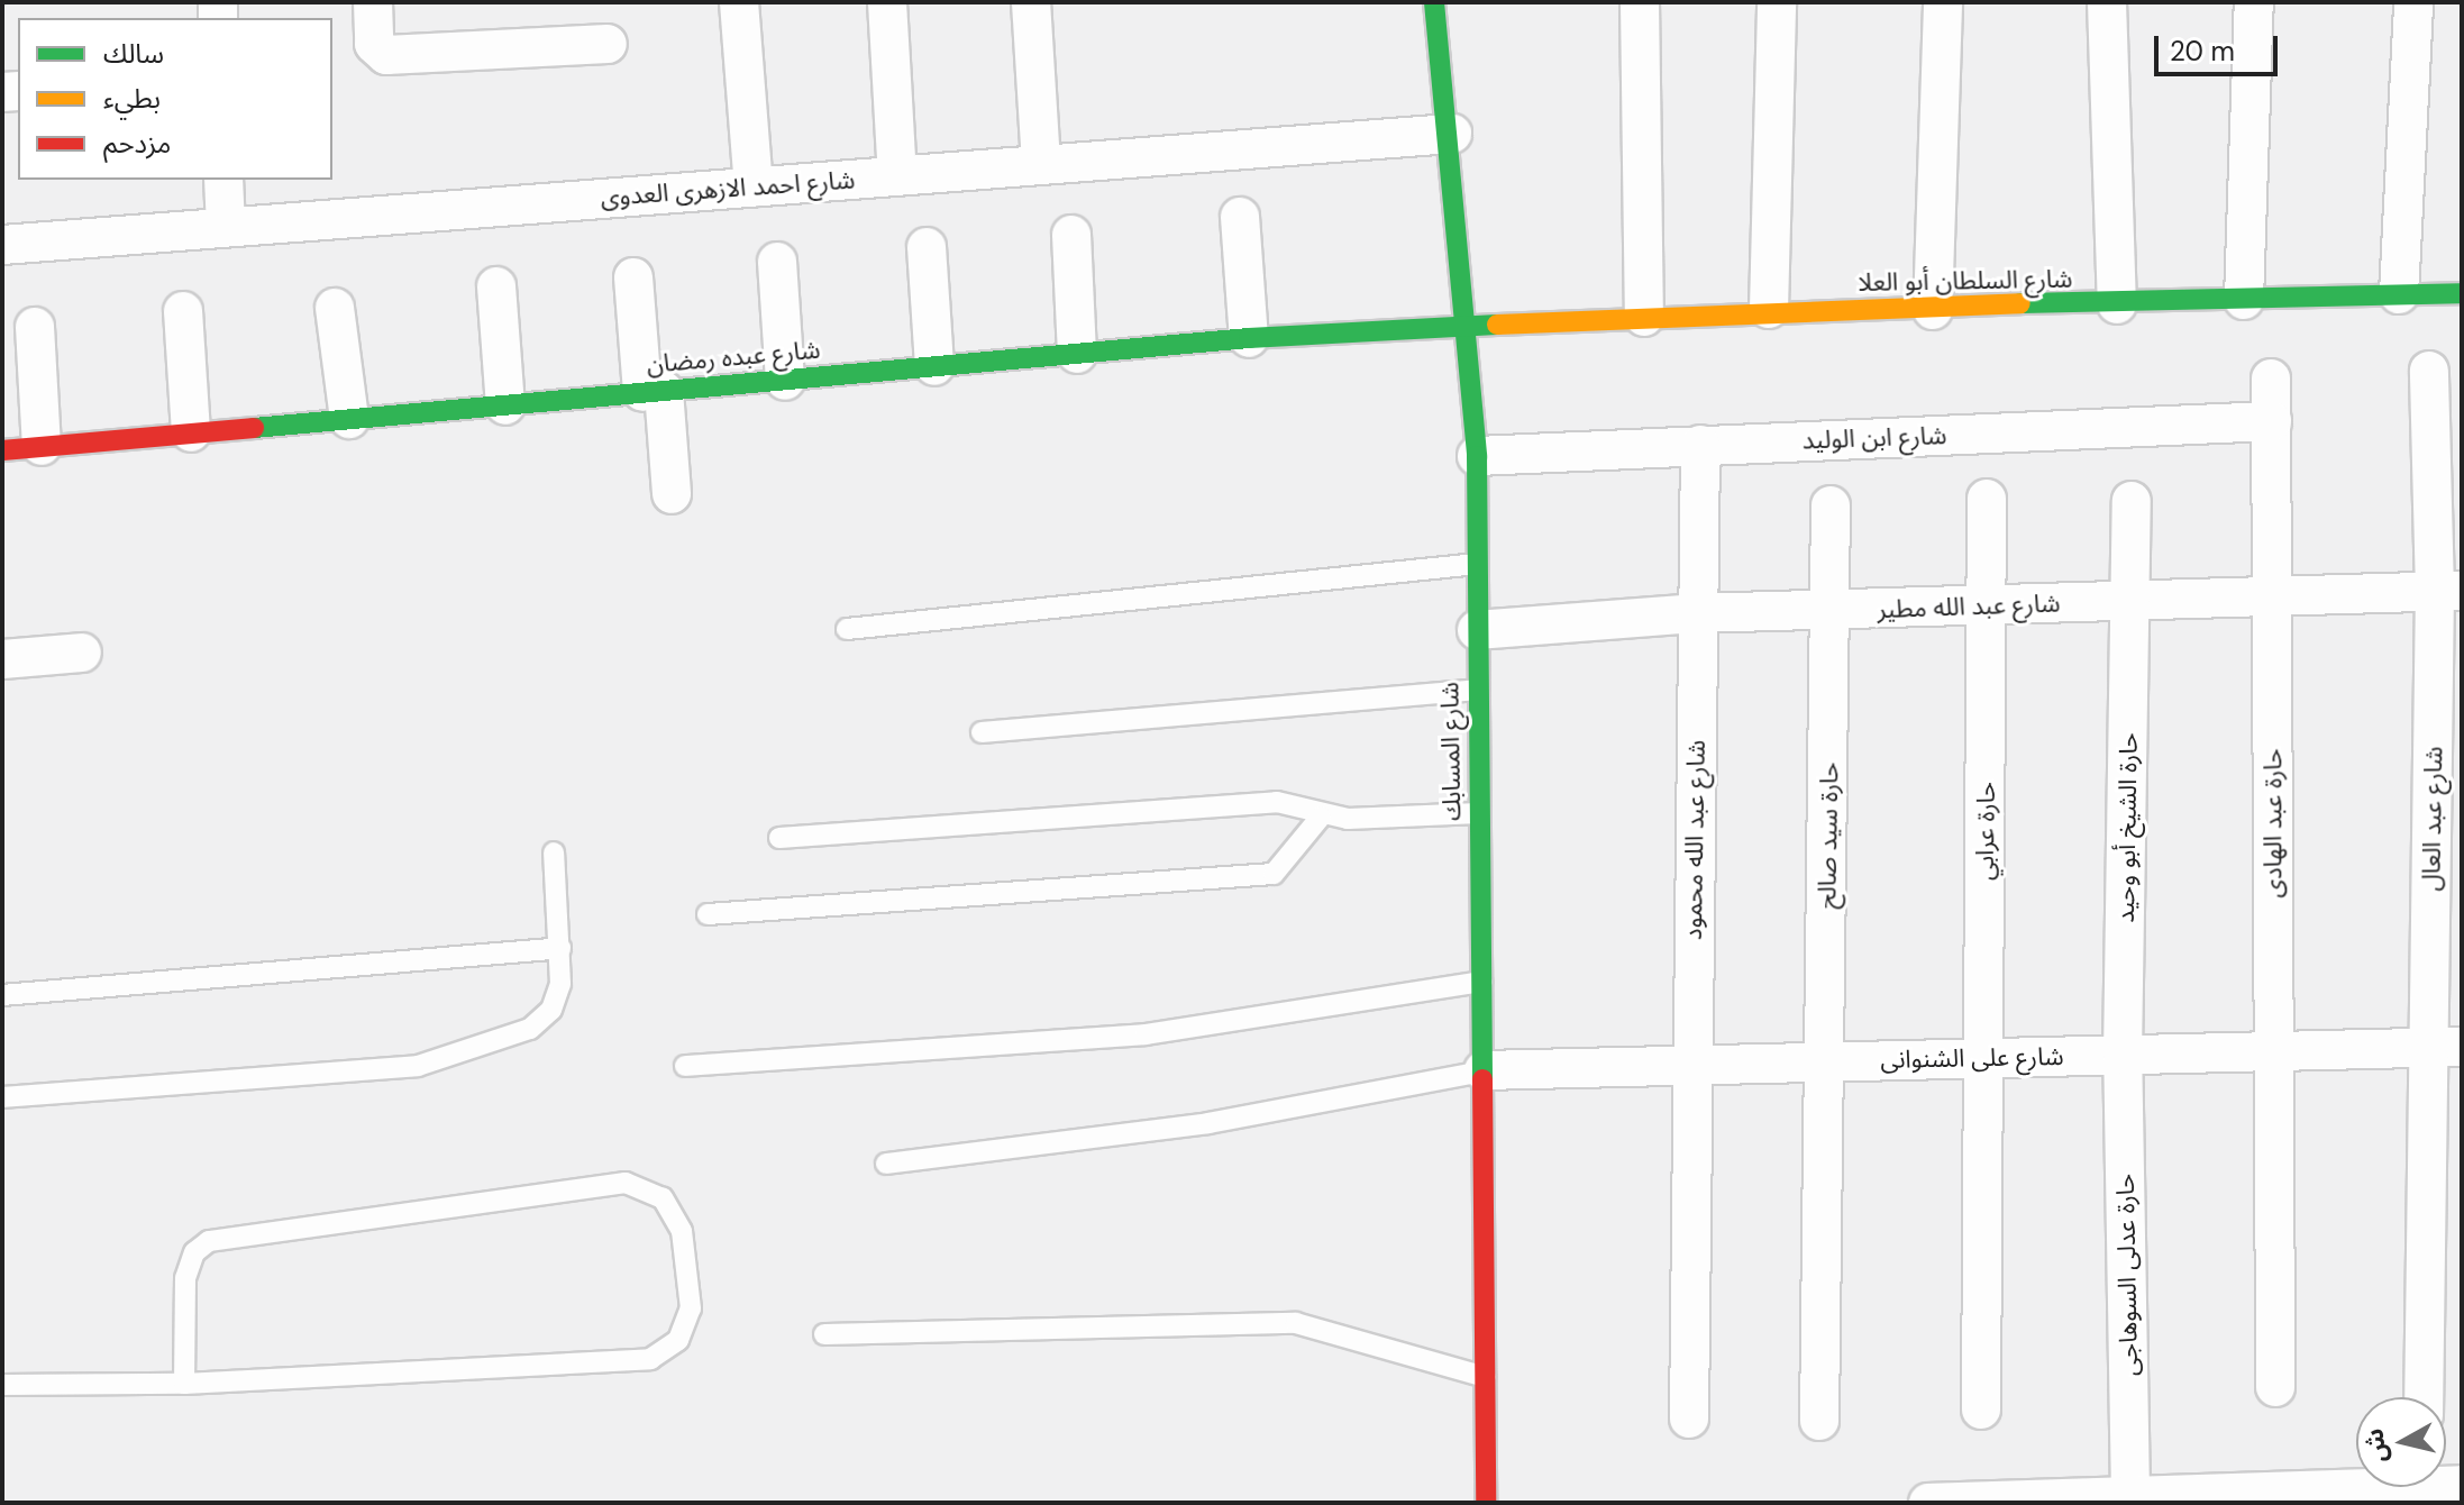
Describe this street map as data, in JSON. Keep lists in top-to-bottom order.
{
  "streets": {
    "street": [
      "شارع احمد الازهرى العدوى",
      "شارع السلطان أبو العلا",
      "شارع عبده رمضان",
      "شارع ابن الوليد",
      "شارع عبد الله مطير",
      "شارع المسابك",
      "شارع عبد العال",
      "حارة عبد الهادى",
      "حارة الشيخ أبو وحيد",
      "حارة عرابي",
      "حارة سيد صالح",
      "شارع عبد الله محمود",
      "شارع على الشنوانى",
      "حارة عدلى السوهاجى"
    ]
  },
  "crossings": [
    ["شارع احمد الازهرى العدوى", "شارع المسابك"],
    ["شارع السلطان أبو العلا", "شارع عبده رمضان"],
    ["شارع السلطان أبو العلا", "شارع المسابك"],
    ["شارع عبده رمضان", "شارع المسابك"],
    ["شارع ابن الوليد", "شارع المسابك"],
    ["شارع ابن الوليد", "حارة عبد الهادى"],
    ["شارع ابن الوليد", "شارع عبد الله محمود"],
    ["شارع عبد الله مطير", "شارع المسابك"],
    ["شارع عبد الله مطير", "شارع عبد العال"],
    ["شارع عبد الله مطير", "حارة عبد الهادى"],
    ["شارع عبد الله مطير", "حارة الشيخ أبو وحيد"],
    ["شارع عبد الله مطير", "حارة عرابي"],
    ["شارع عبد الله مطير", "حارة سيد صالح"],
    ["شارع عبد الله مطير", "شارع عبد الله محمود"],
    ["شارع المسابك", "شارع على الشنوانى"],
    ["شارع عبد العال", "شارع على الشنوانى"],
    ["حارة عبد الهادى", "شارع على الشنوانى"],
    ["حارة الشيخ أبو وحيد", "شارع على الشنوانى"],
    ["حارة الشيخ أبو وحيد", "حارة عدلى السوهاجى"],
    ["حارة عرابي", "شارع على الشنوانى"],
    ["حارة سيد صالح", "شارع على الشنوانى"],
    ["شارع عبد الله محمود", "شارع على الشنوانى"],
    ["شارع على الشنوانى", "حارة عدلى السوهاجى"]
  ],
  "legend": ["سالك", "بطيء", "مزدحم"],
  "scale_bar": "20 m",
  "north": "left"
}
